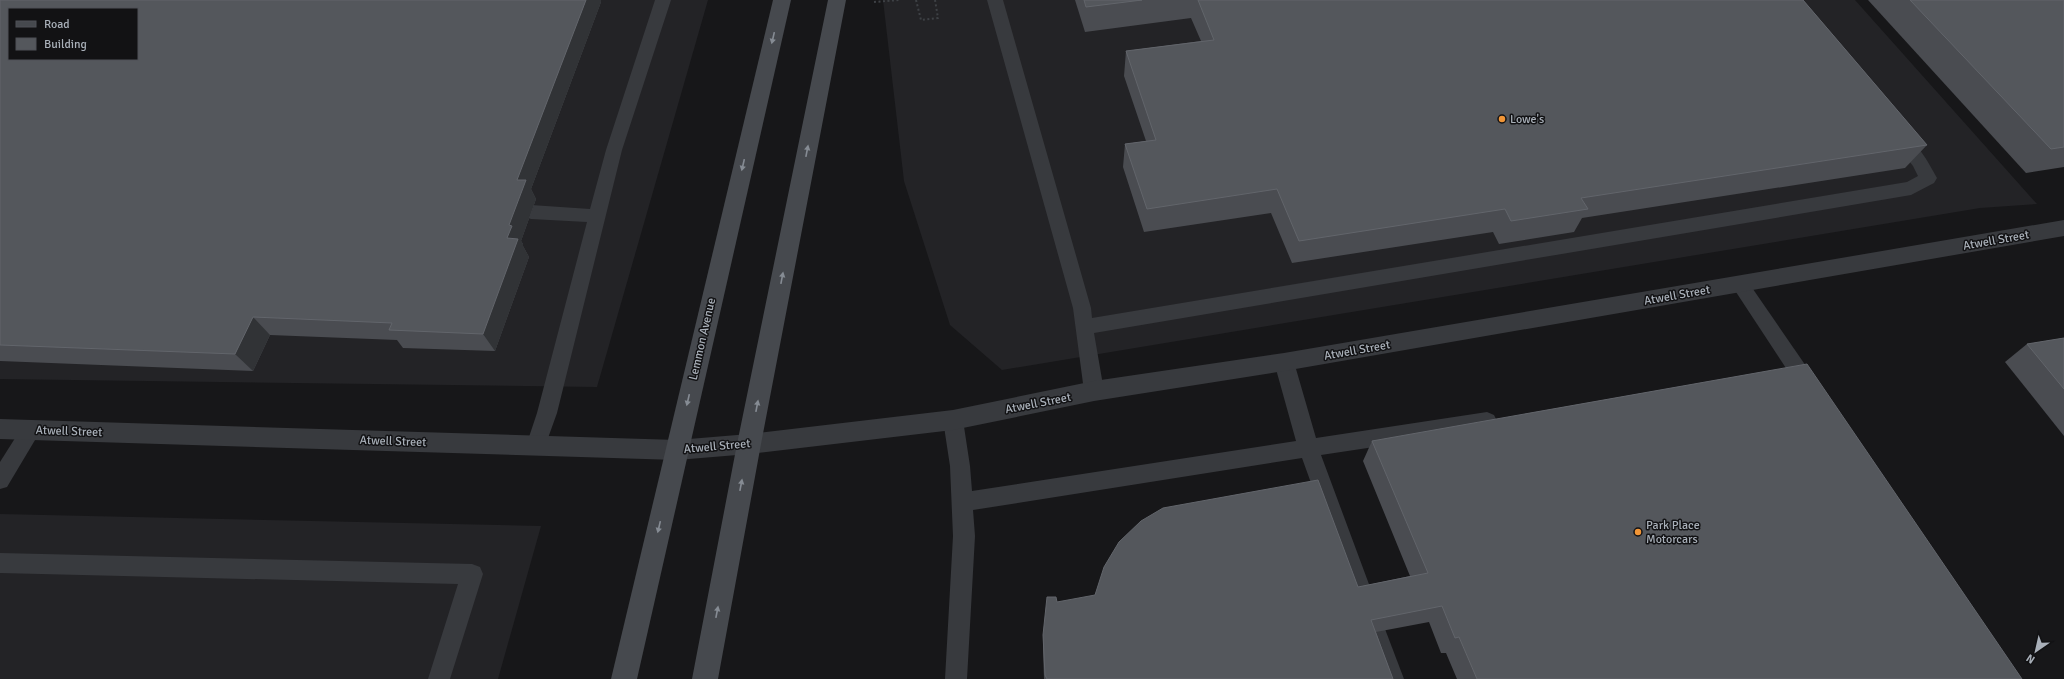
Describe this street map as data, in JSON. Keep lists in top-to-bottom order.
{
  "streets": {
    "main road": ["Lemmon Avenue"],
    "street": ["Atwell Street"]
  },
  "crossings": [
    ["Atwell Street", "Lemmon Avenue"]
  ],
  "places": ["Lowe's", "Park Place Motorcars"],
  "legend": ["Road", "Building"],
  "north": "bottom left"
}
